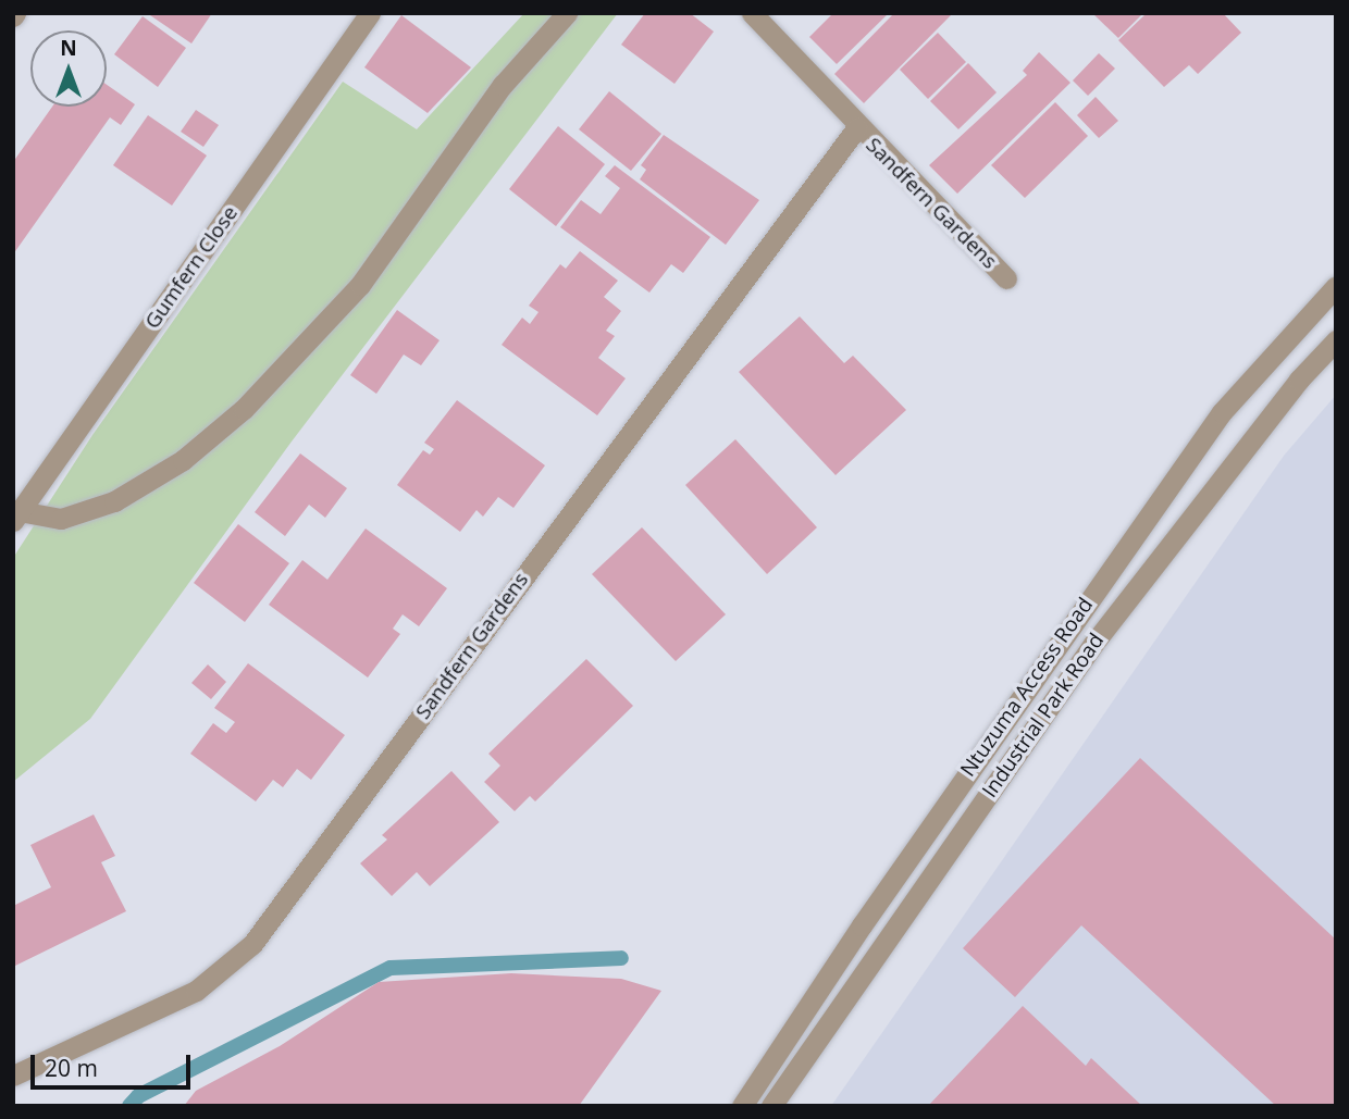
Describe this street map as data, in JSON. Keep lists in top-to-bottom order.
{
  "streets": {
    "street": [
      "Sandfern Gardens",
      "Gumfern Close",
      "Ntuzuma Access Road",
      "Industrial Park Road"
    ]
  },
  "scale_bar": "20 m",
  "north": "top"
}
